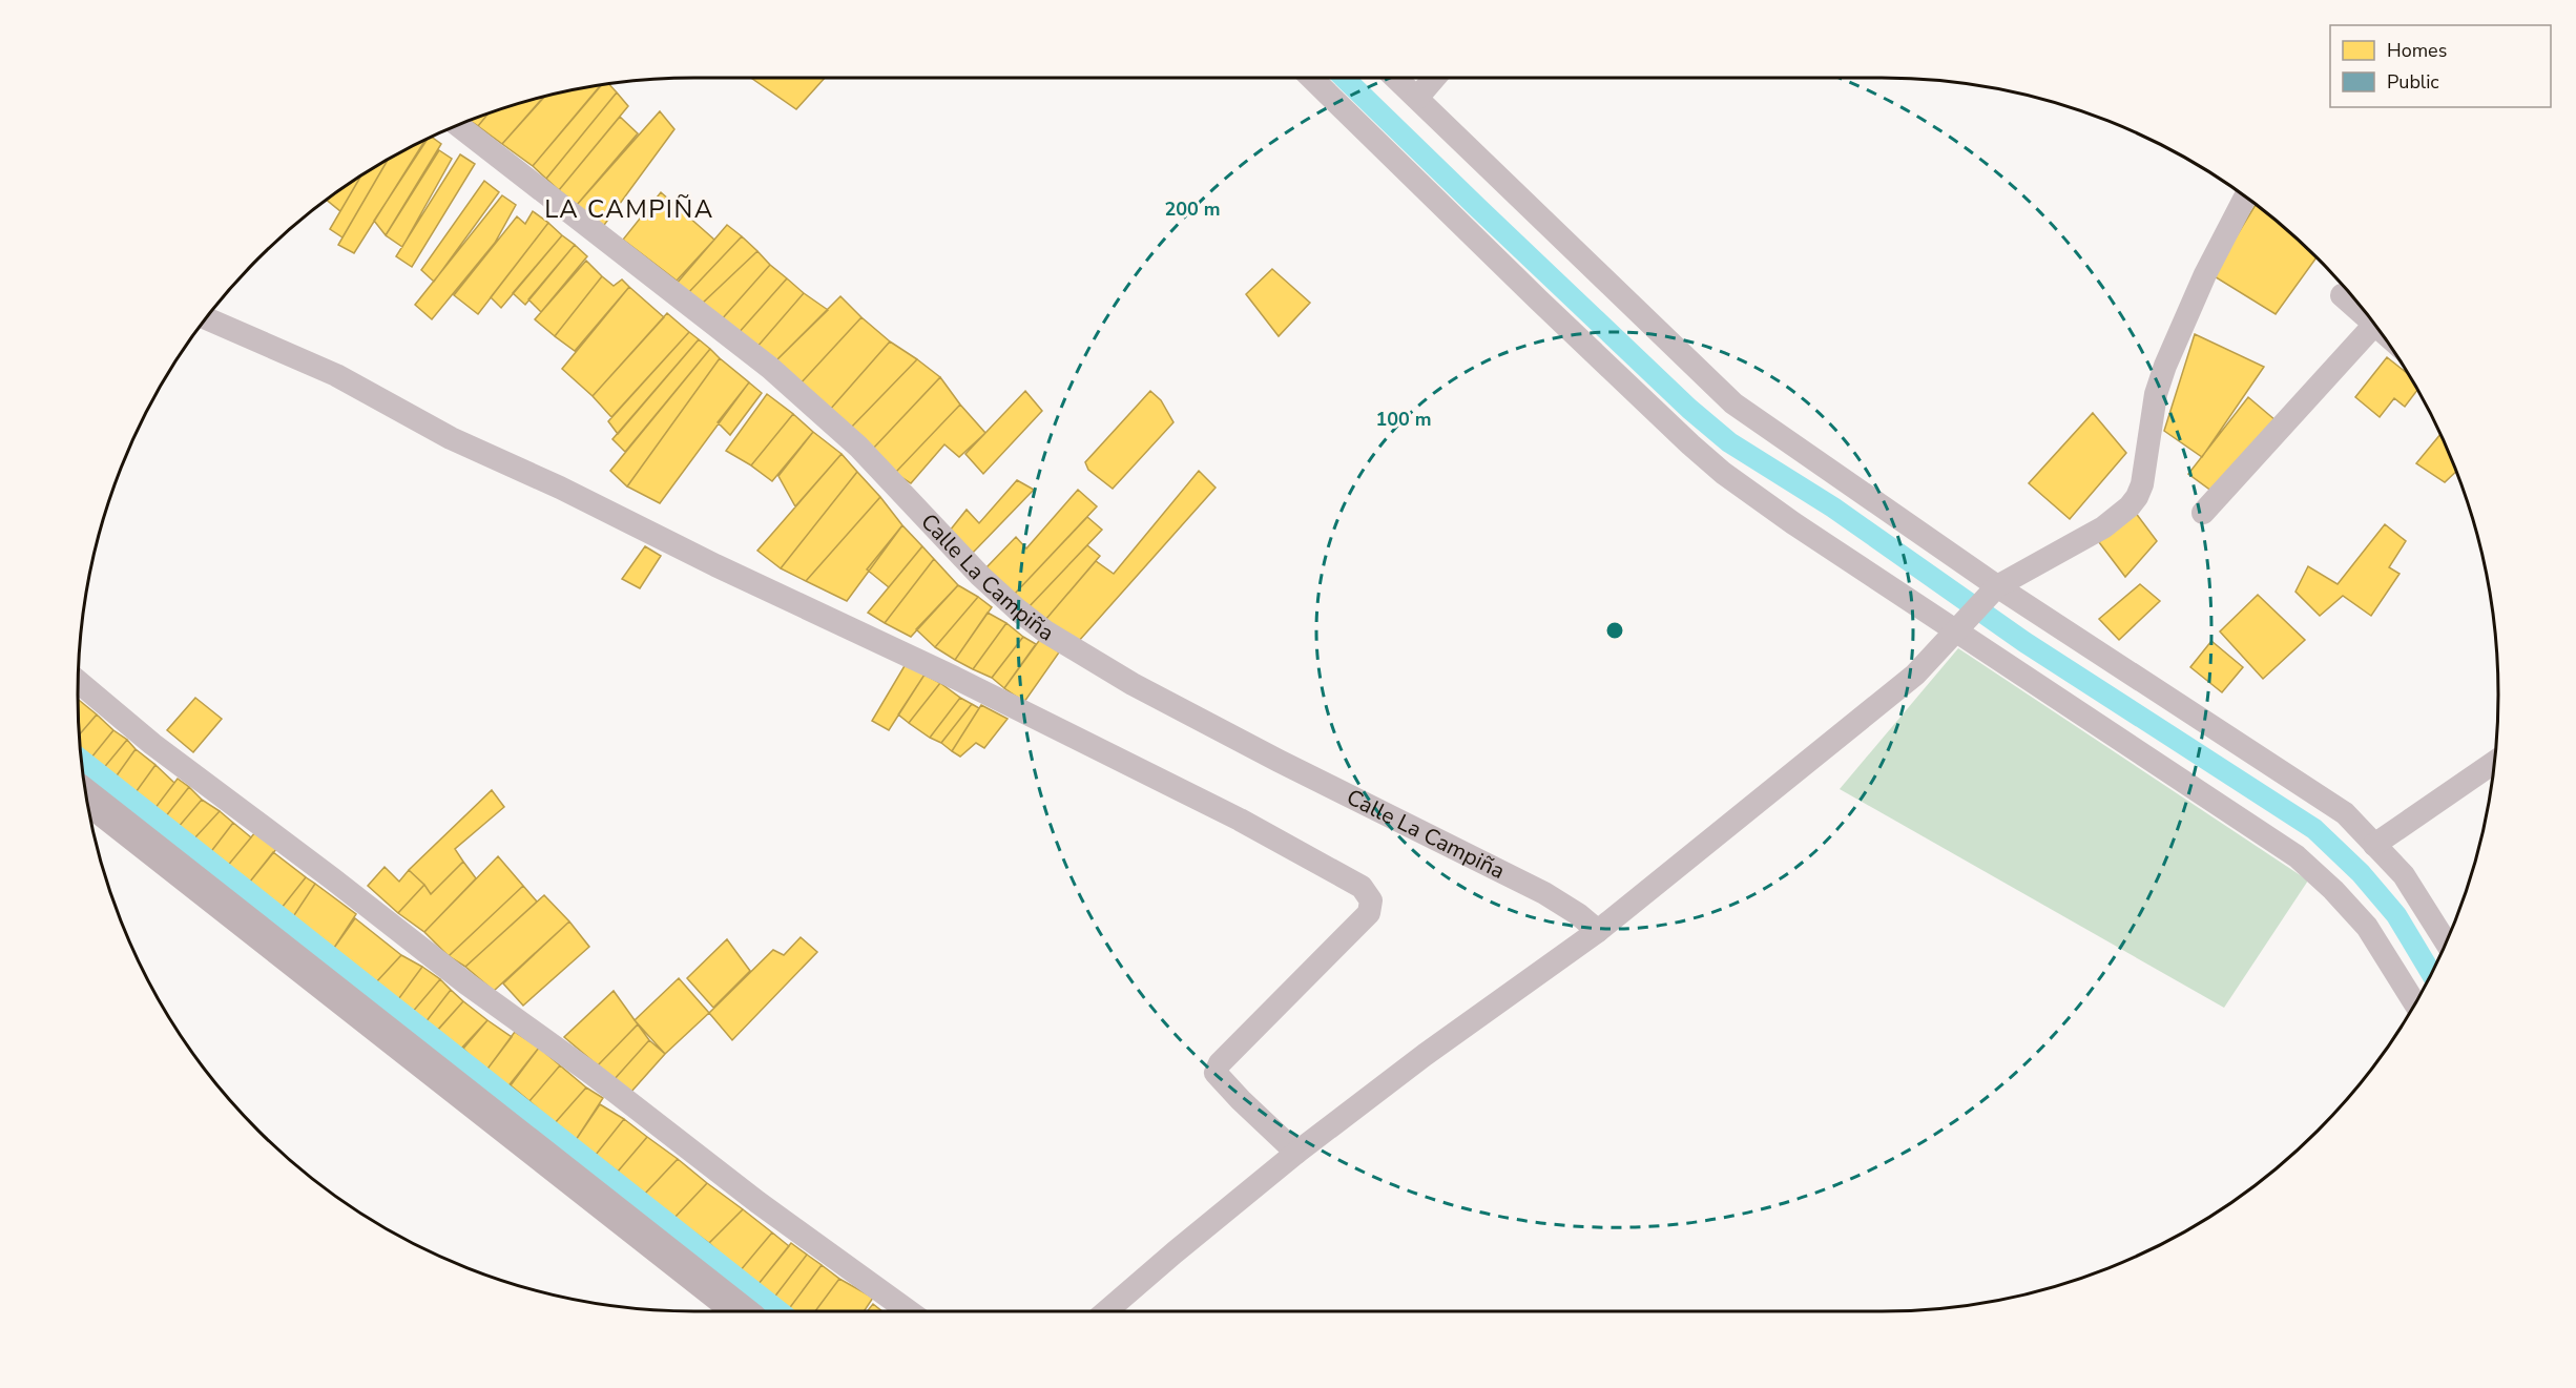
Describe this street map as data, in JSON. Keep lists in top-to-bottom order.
{
  "streets": {
    "street": ["Calle La Campiña"]
  },
  "districts": ["LA CAMPIÑA"],
  "legend": ["Homes", "Public"],
  "rings": ["200 m", "100 m"]
}
